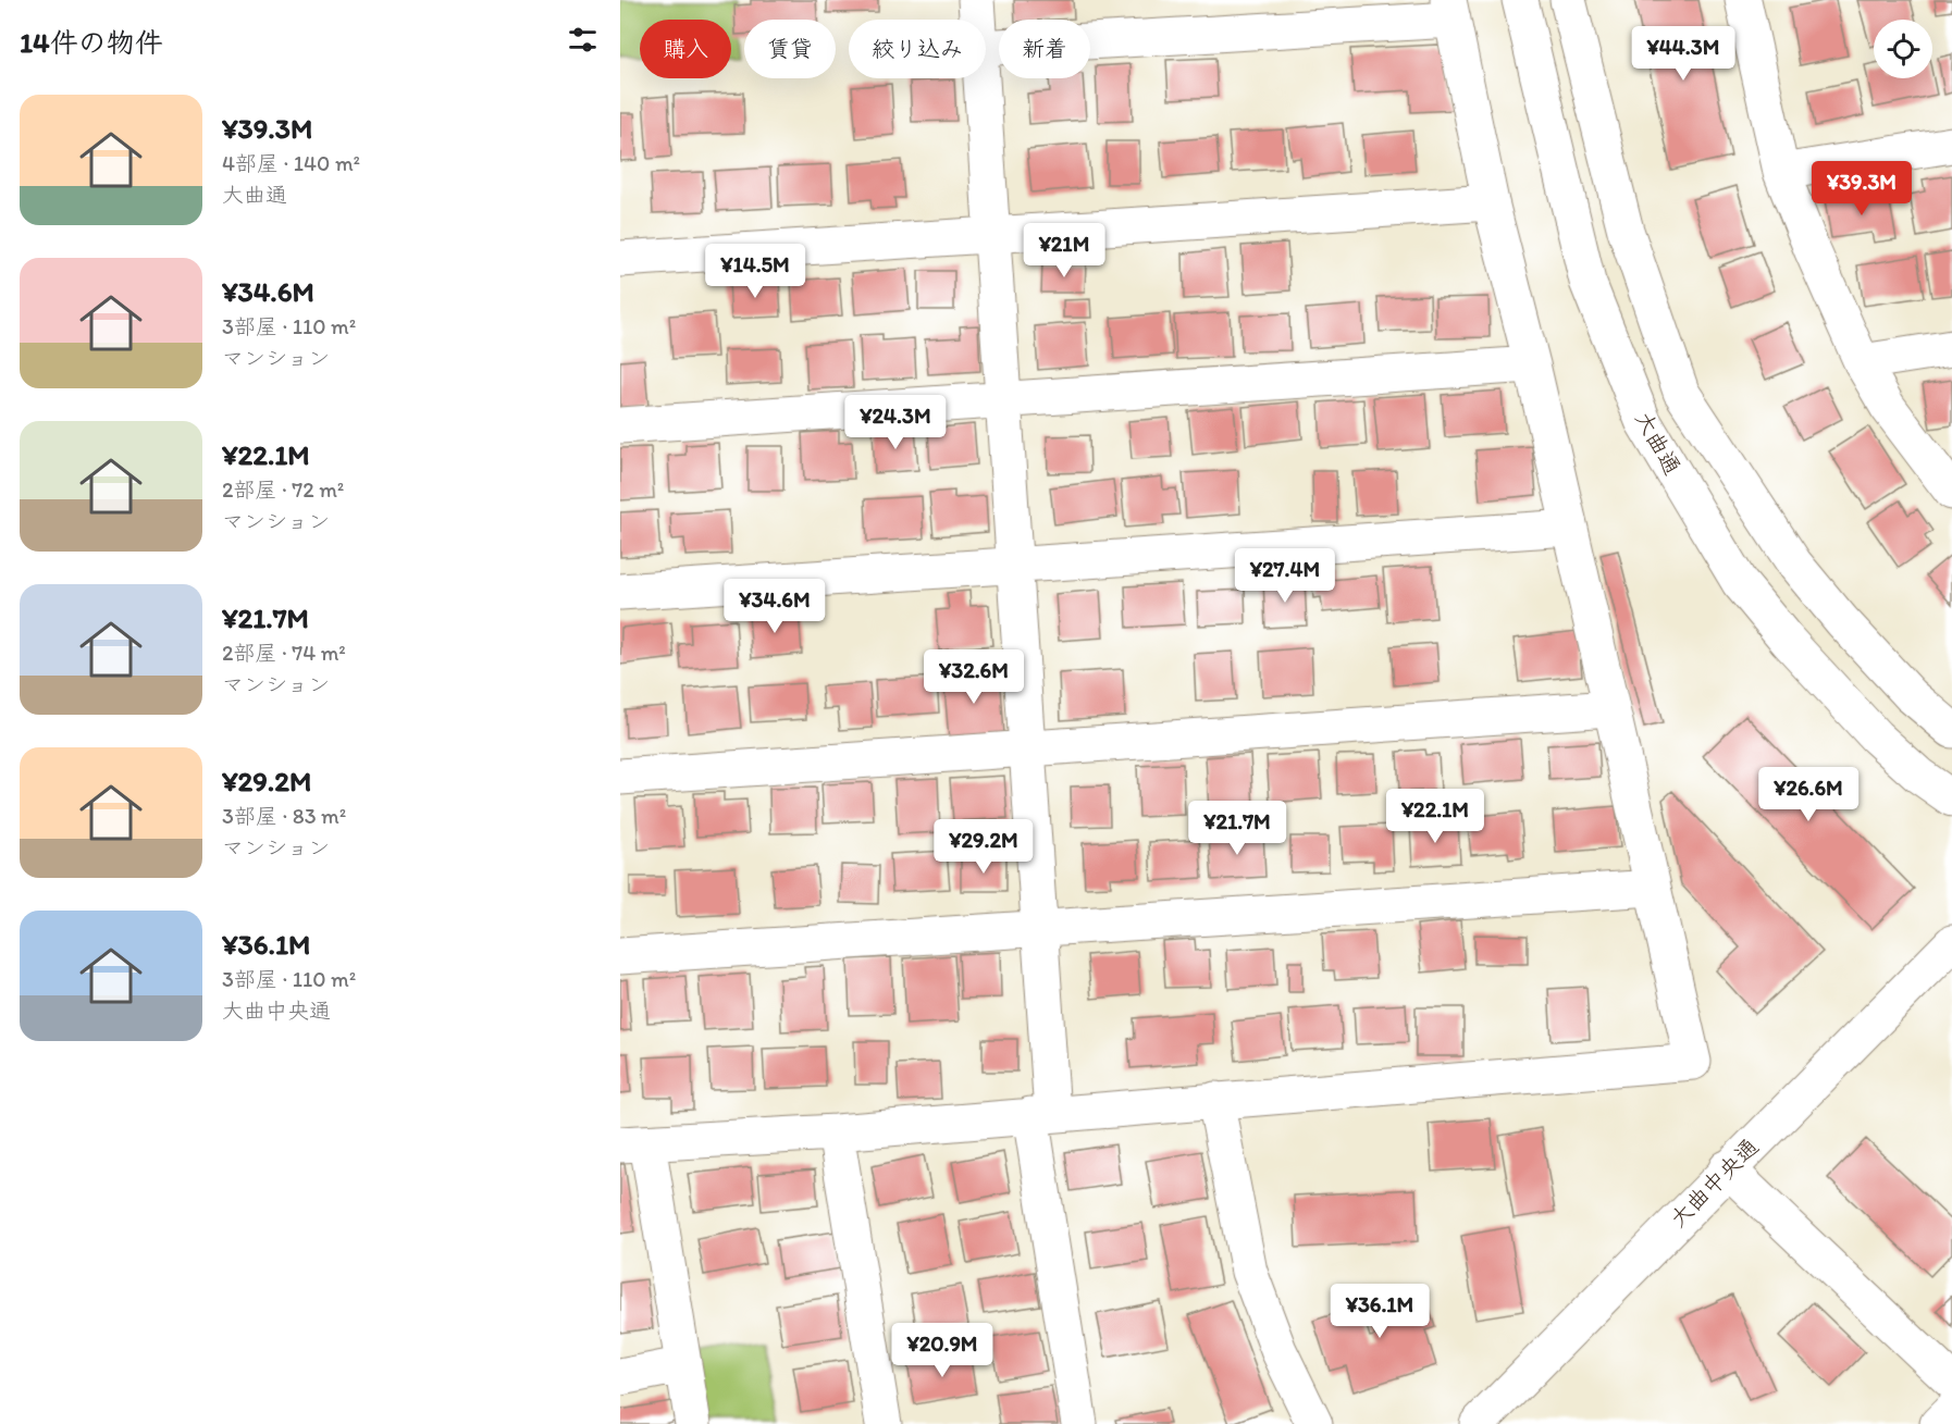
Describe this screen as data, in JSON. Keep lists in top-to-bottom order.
{
  "streets": {
    "street": ["大曲通", "大曲中央通"]
  },
  "page": {
    "heading": "14件の物件",
    "chip": [
      "購入",
      "賃貸",
      "絞り込み",
      "新着"
    ],
    "price": [
      "¥44.3M",
      "¥39.3M",
      "¥21M",
      "¥14.5M",
      "¥24.3M",
      "¥27.4M",
      "¥34.6M",
      "¥32.6M",
      "¥26.6M",
      "¥22.1M",
      "¥21.7M",
      "¥29.2M",
      "¥36.1M",
      "¥20.9M"
    ],
    "list": [
      {
        "name": "¥39.3M",
        "note": "4部屋 · 140 m² · 大曲通"
      },
      {
        "name": "¥34.6M",
        "note": "3部屋 · 110 m² · マンション"
      },
      {
        "name": "¥22.1M",
        "note": "2部屋 · 72 m² · マンション"
      },
      {
        "name": "¥21.7M",
        "note": "2部屋 · 74 m² · マンション"
      },
      {
        "name": "¥29.2M",
        "note": "3部屋 · 83 m² · マンション"
      },
      {
        "name": "¥36.1M",
        "note": "3部屋 · 110 m² · 大曲中央通"
      }
    ]
  }
}
